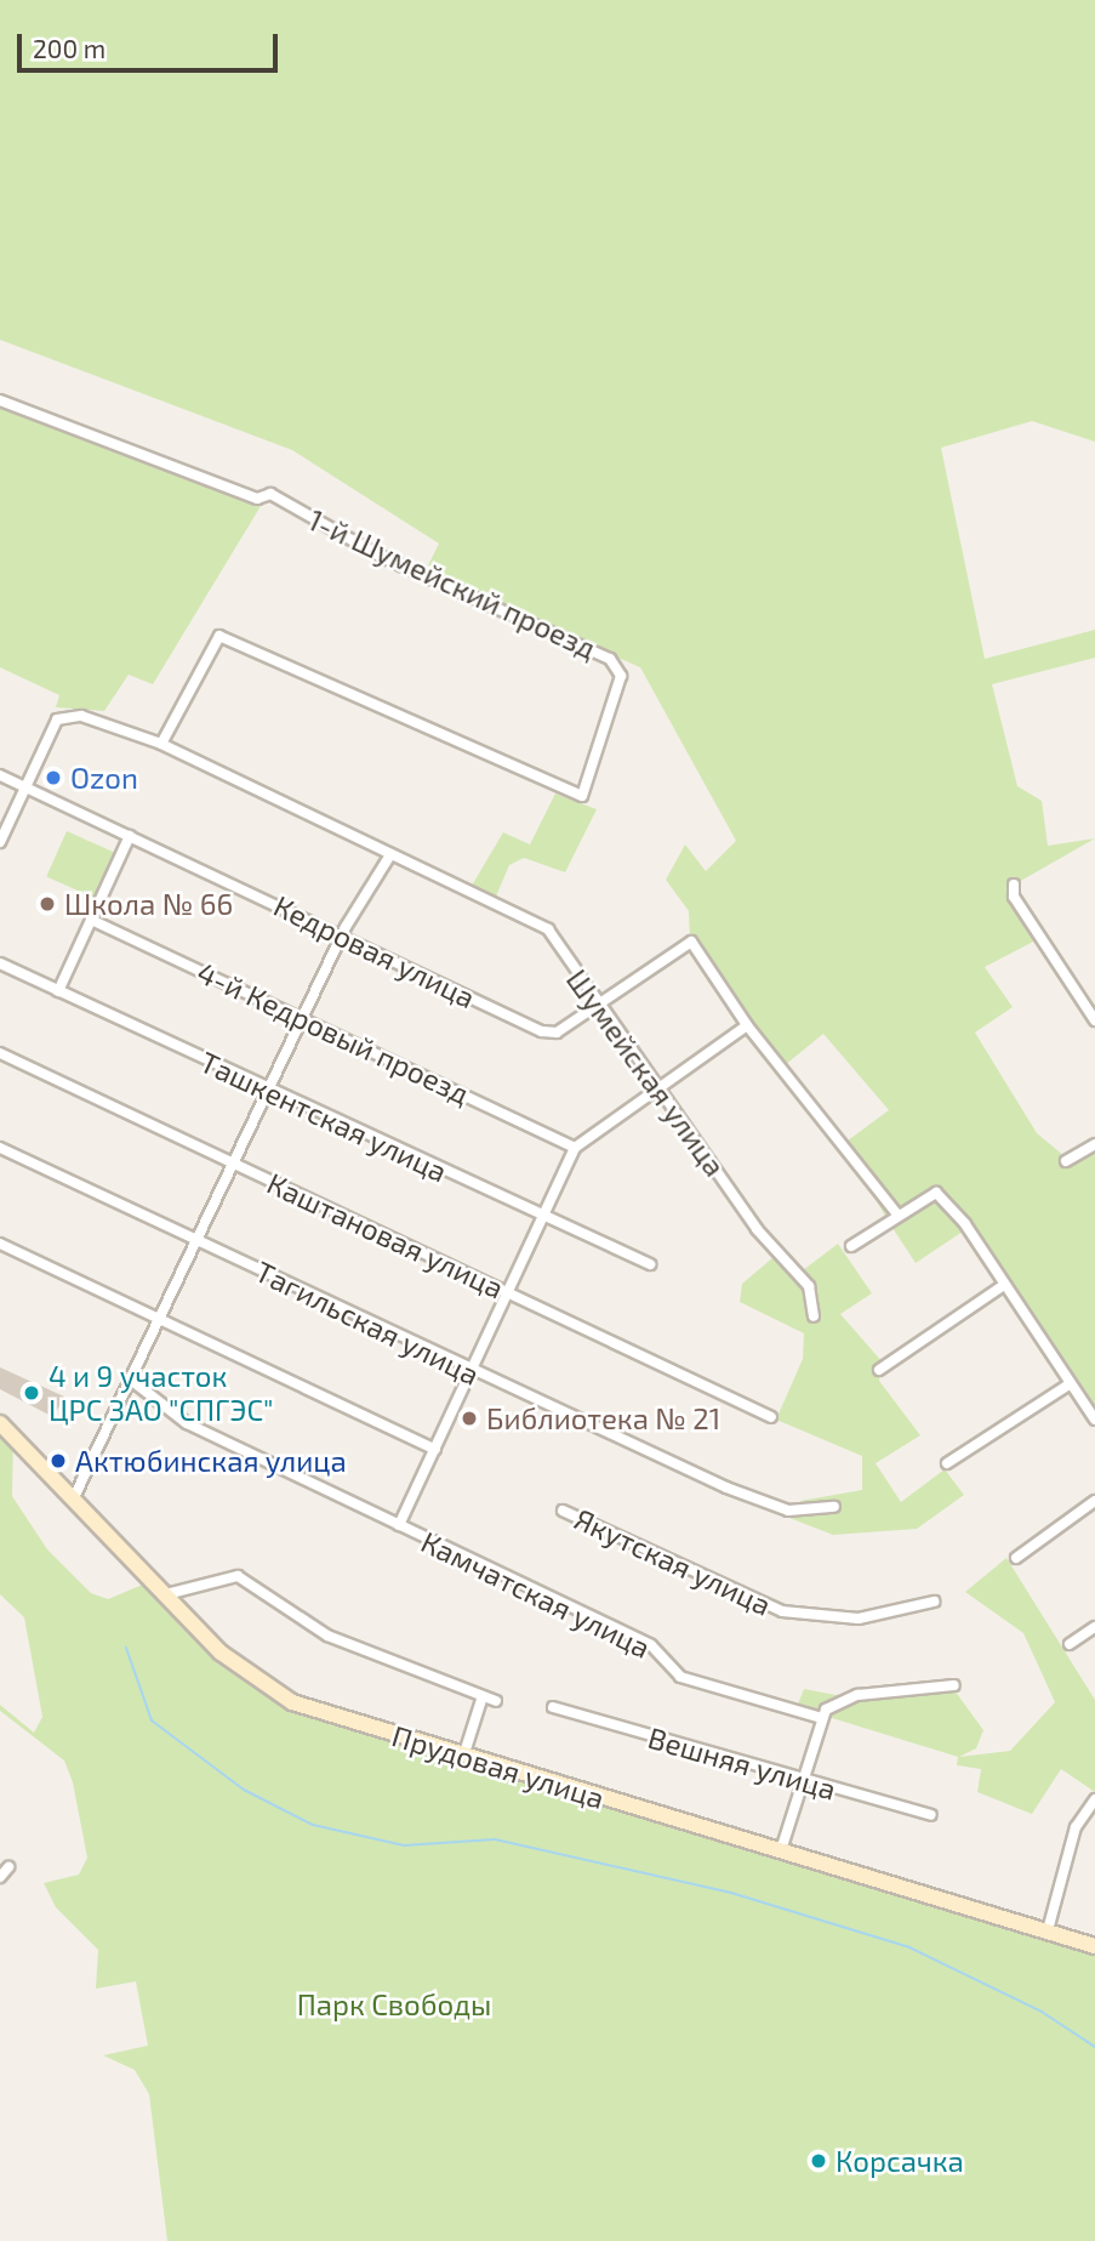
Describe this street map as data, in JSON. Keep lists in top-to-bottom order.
{
  "streets": {
    "main road": ["Прудовая улица"],
    "street": [
      "1-й Шумейский проезд",
      "Кедровая улица",
      "4-й Кедровый проезд",
      "Шумейская улица",
      "Ташкентская улица",
      "Каштановая улица",
      "Тагильская улица",
      "Якутская улица",
      "Камчатская улица",
      "Вешняя улица"
    ]
  },
  "crossings": [
    ["1-й Шумейский проезд", "Шумейская улица"],
    ["Кедровая улица", "Шумейская улица"]
  ],
  "parks": ["Парк Свободы"],
  "places": [
    "Ozon",
    "Школа № 66",
    "4 и 9 участок ЦРС ЗАО \"СПГЭС\"",
    "Библиотека № 21",
    "Актюбинская улица",
    "Корсачка"
  ],
  "scale_bar": "200 m"
}
